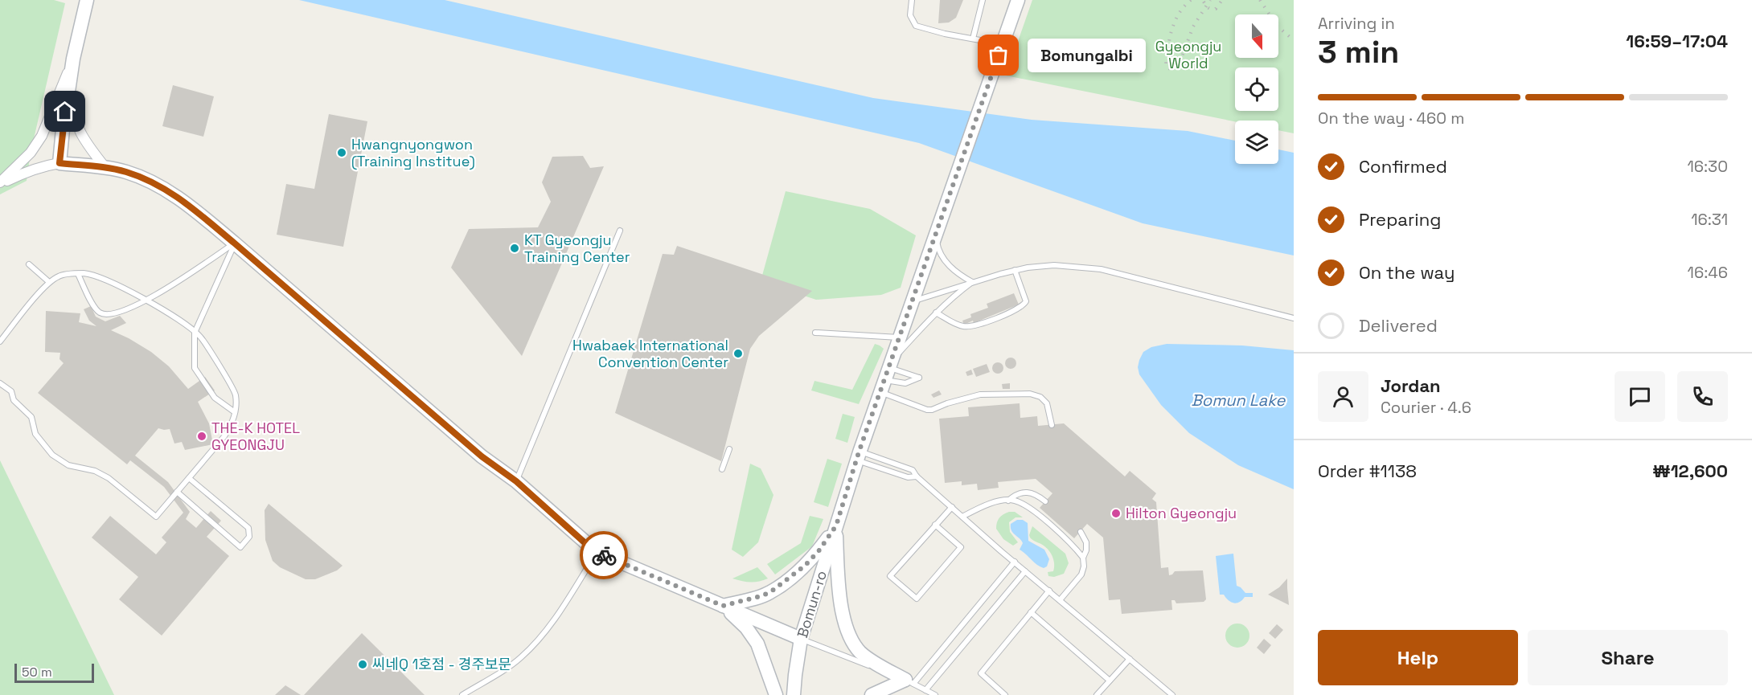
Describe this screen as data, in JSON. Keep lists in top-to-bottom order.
{
  "streets": {
    "main road": ["Bomun-ro"]
  },
  "water": ["Bomun Lake"],
  "parks": ["Gyeongju World"],
  "places": [
    "Bomungalbi",
    "Hwangnyongwon (Training Institue)",
    "KT Gyeongju Training Center",
    "Hwabaek International Convention Center",
    "THE-K HOTEL GYEONGJU",
    "Hilton Gyeongju",
    "씨네Q 1호점 - 경주보문"
  ],
  "scale_bar": "50 m",
  "north": "bottom",
  "page": {
    "heading": ["3 min", "Arriving in", "16:59–17:04"],
    "panel": [
      "Jordan",
      "Courier · 4.6",
      "Order #1138",
      "₩12,600"
    ],
    "bubble": "Bomungalbi",
    "bar": "On the way · 460 m",
    "list": [
      ["Confirmed", "16:30"],
      ["Preparing", "16:31"],
      ["On the way", "16:46"],
      "Delivered"
    ],
    "buttons": ["Help", "Share"],
    "scale": "50 m"
  }
}
